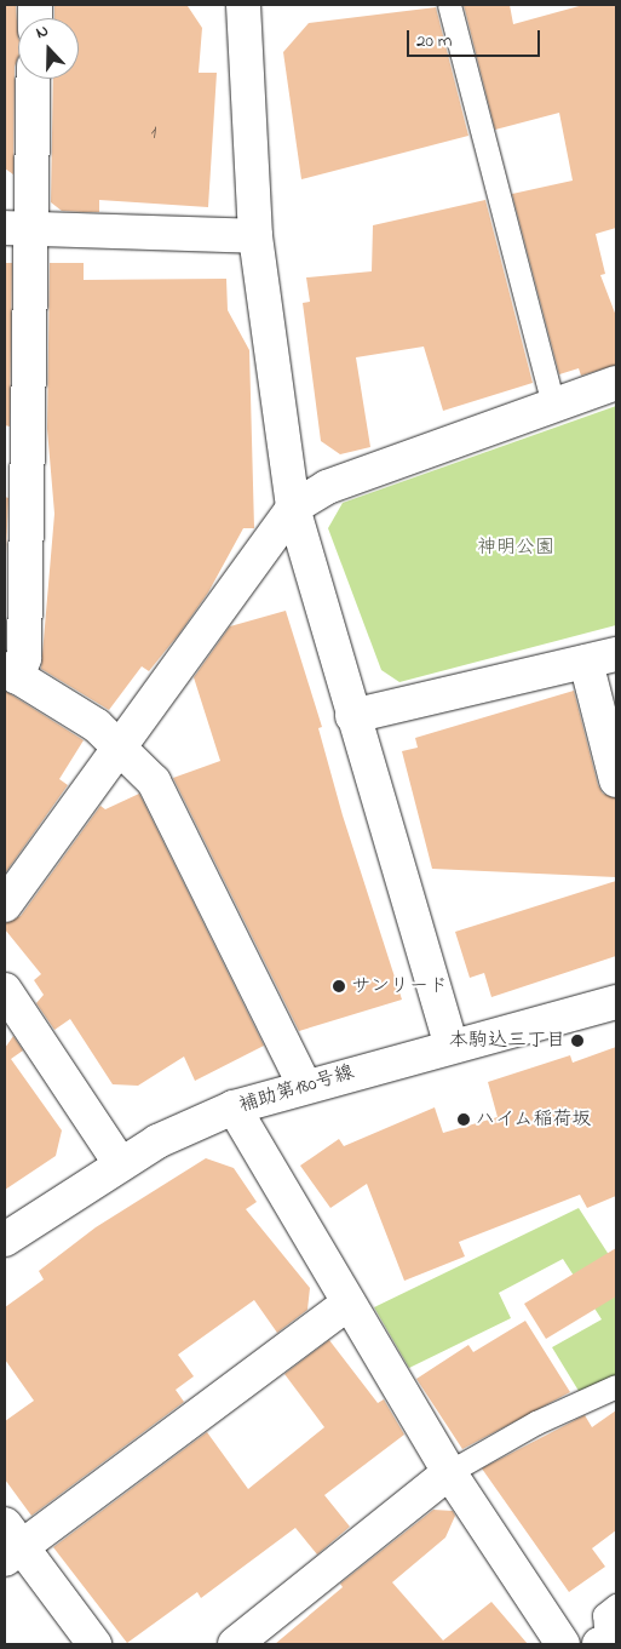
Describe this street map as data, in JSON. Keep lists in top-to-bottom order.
{
  "streets": {
    "street": ["補助第180号線"]
  },
  "parks": ["神明公園"],
  "places": ["サンリード", "本駒込三丁目", "ハイム稲荷坂"],
  "house_numbers": ["1"],
  "scale_bar": "20 m",
  "north": "top"
}
